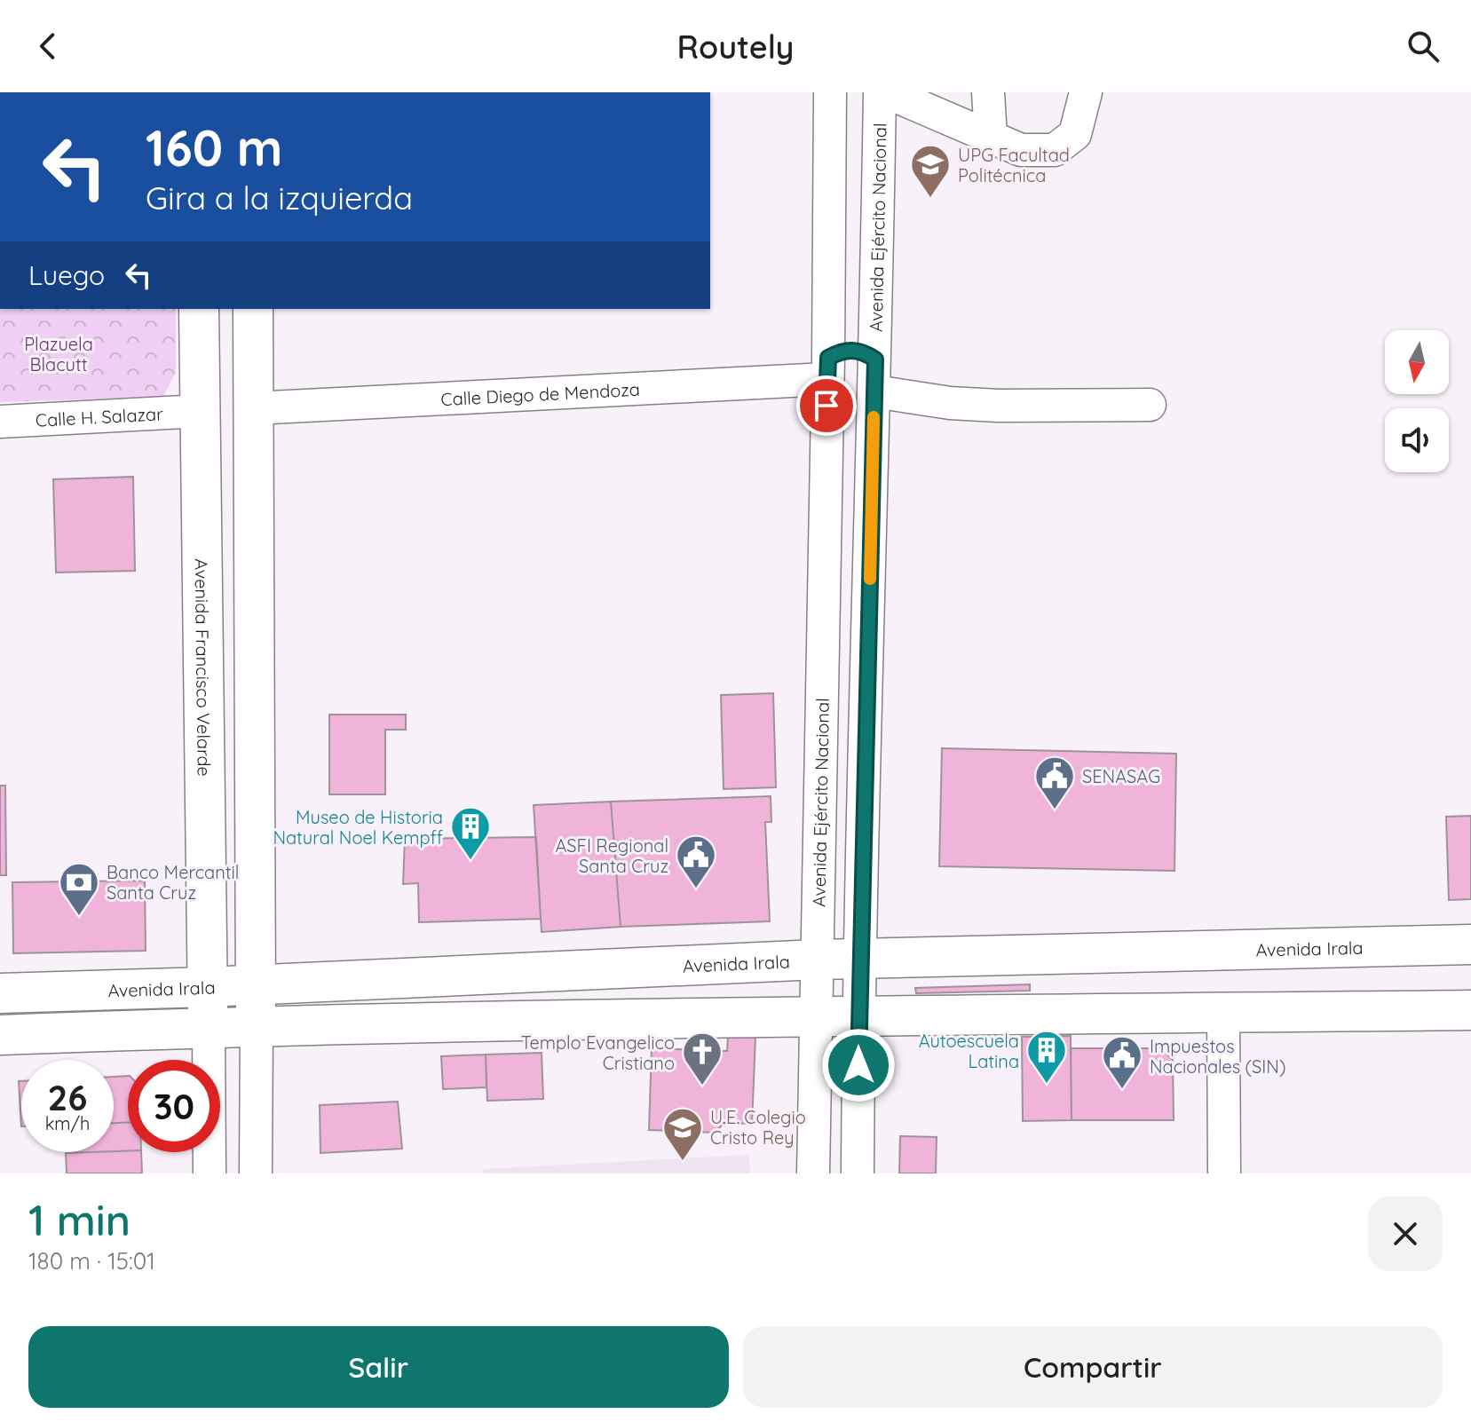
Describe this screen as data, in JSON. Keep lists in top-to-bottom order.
{
  "streets": {
    "main road": ["Avenida Francisco Velarde", "Avenida Irala"],
    "street": ["Avenida Ejército Nacional", "Calle Diego de Mendoza", "Calle H. Salazar"]
  },
  "crossings": [
    ["Avenida Ejército Nacional", "Calle Diego de Mendoza"],
    ["Avenida Ejército Nacional", "Avenida Irala"],
    ["Calle H. Salazar", "Avenida Francisco Velarde"],
    ["Avenida Francisco Velarde", "Avenida Irala"]
  ],
  "parks": ["Plazuela Blacutt"],
  "places": {
    "school or university": ["UPG Facultad Politécnica", "U.E. Colegio Cristo Rey"],
    "public building": ["SENASAG", "ASFI Regional Santa Cruz", "Impuestos Nacionales (SIN)"],
    "building": ["Museo de Historia Natural Noel Kempff", "Autoescuela Latina"],
    "bank": ["Banco Mercantil Santa Cruz"],
    "church": ["Templo Evangelico Cristiano"]
  },
  "north": "bottom",
  "page": {
    "header": "Routely",
    "turn": ["160 m", "Gira a la izquierda"],
    "then": "Luego",
    "speed": "26 km/h",
    "limit": "30",
    "heading": ["1 min", "180 m · 15:01"],
    "buttons": ["Salir", "Compartir"]
  }
}
